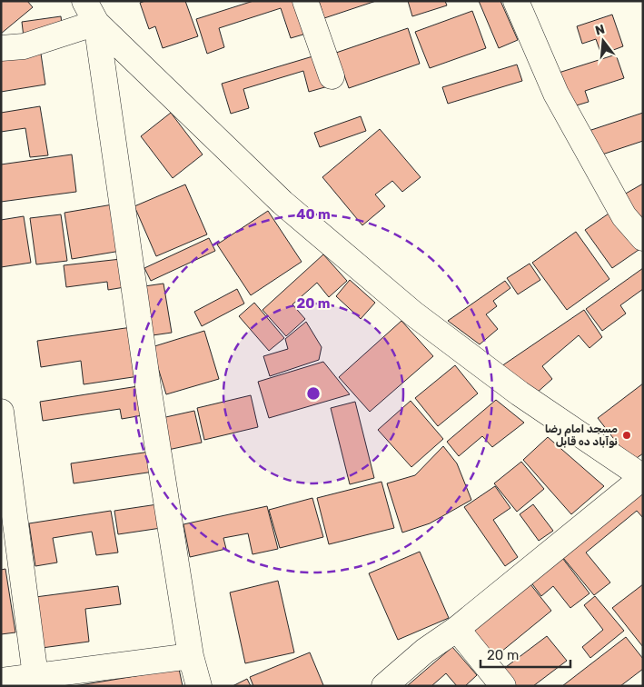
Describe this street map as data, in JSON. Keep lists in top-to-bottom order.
{
  "places": ["مسجد امام رضا نوآباد ده قابل"],
  "scale_bar": "20 m",
  "north": "top",
  "rings": ["40 m", "20 m"]
}
